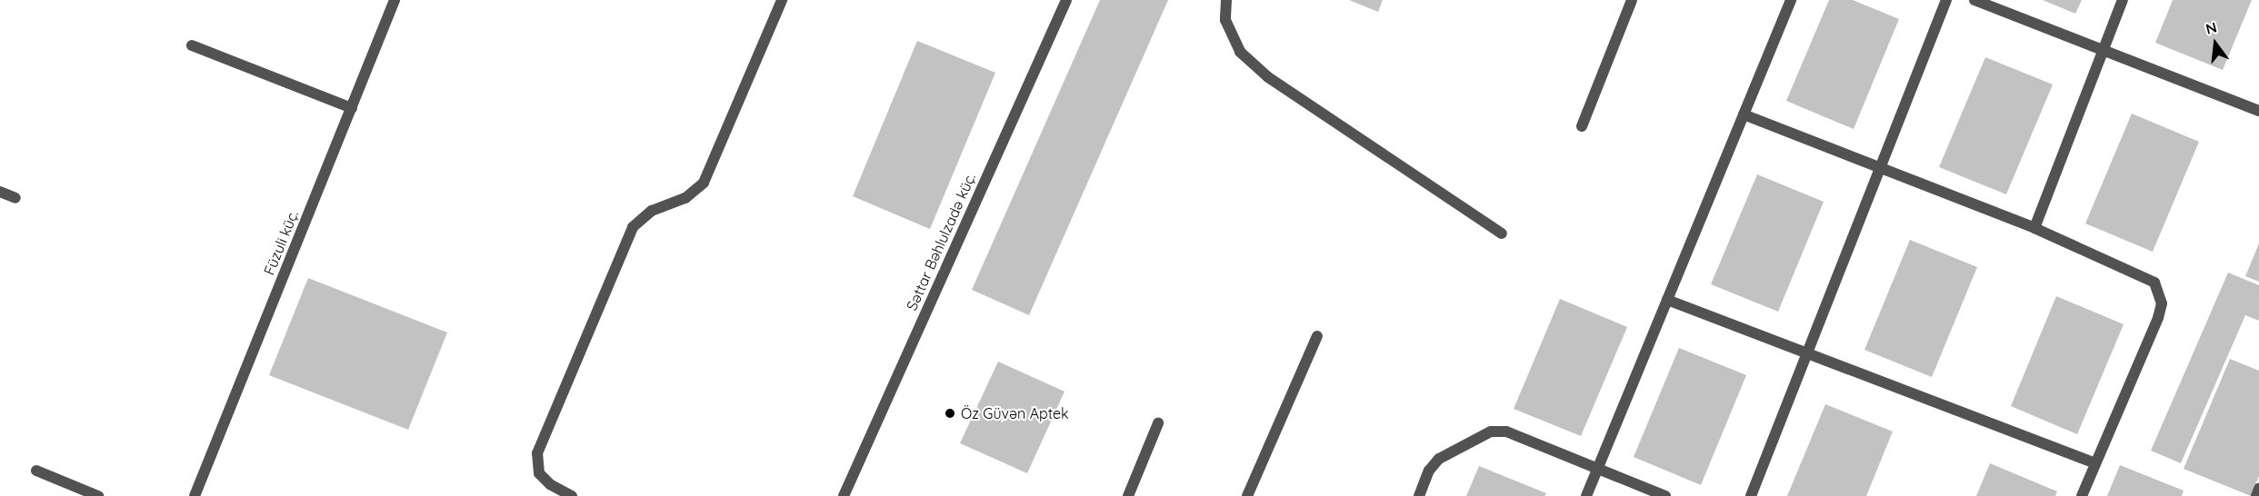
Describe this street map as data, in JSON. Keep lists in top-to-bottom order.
{
  "streets": {
    "street": ["Səttar Bəhlulzadə küç.", "Füzuli küç."]
  },
  "places": ["Öz Güvən Aptek"],
  "north": "top"
}
